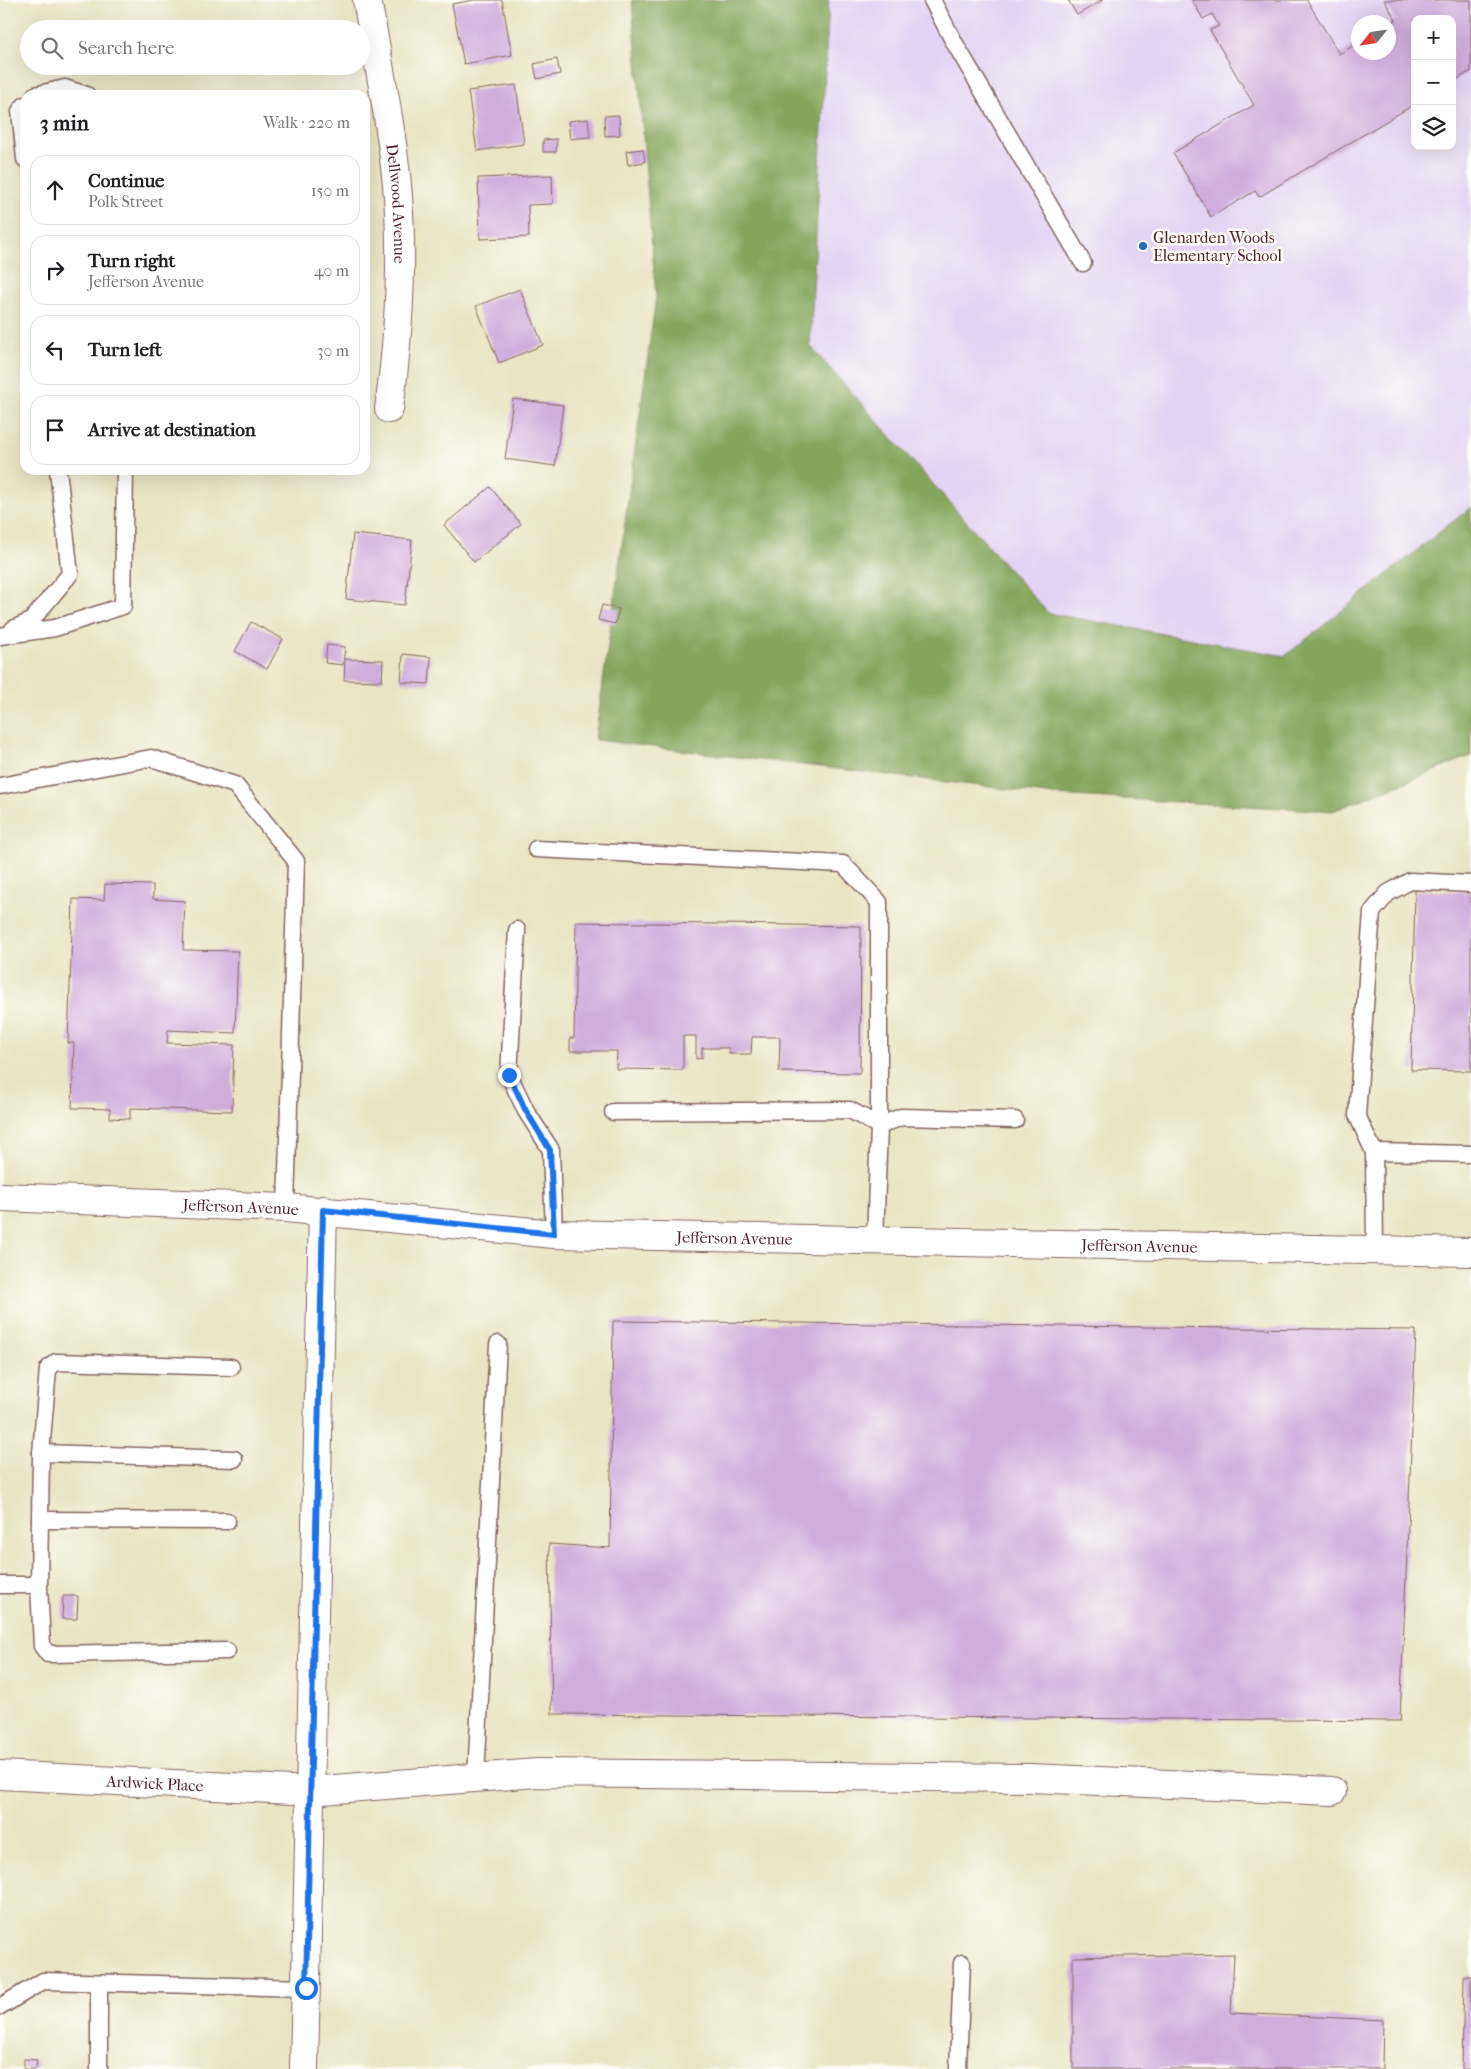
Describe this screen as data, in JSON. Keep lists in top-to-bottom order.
{
  "streets": {
    "street": ["Dellwood Avenue", "Jefferson Avenue", "Ardwick Place"]
  },
  "places": ["Glenarden Woods Elementary School"],
  "north": "bottom left",
  "page": {
    "map_buttons": ["+", "−"],
    "search": "Search here",
    "heading": ["3 min", "Walk · 220 m"],
    "list": [
      ["Continue", "Polk Street", "150 m"],
      ["Turn right", "Jefferson Avenue", "40 m"],
      ["Turn left", "30 m"],
      "Arrive at destination"
    ]
  }
}
